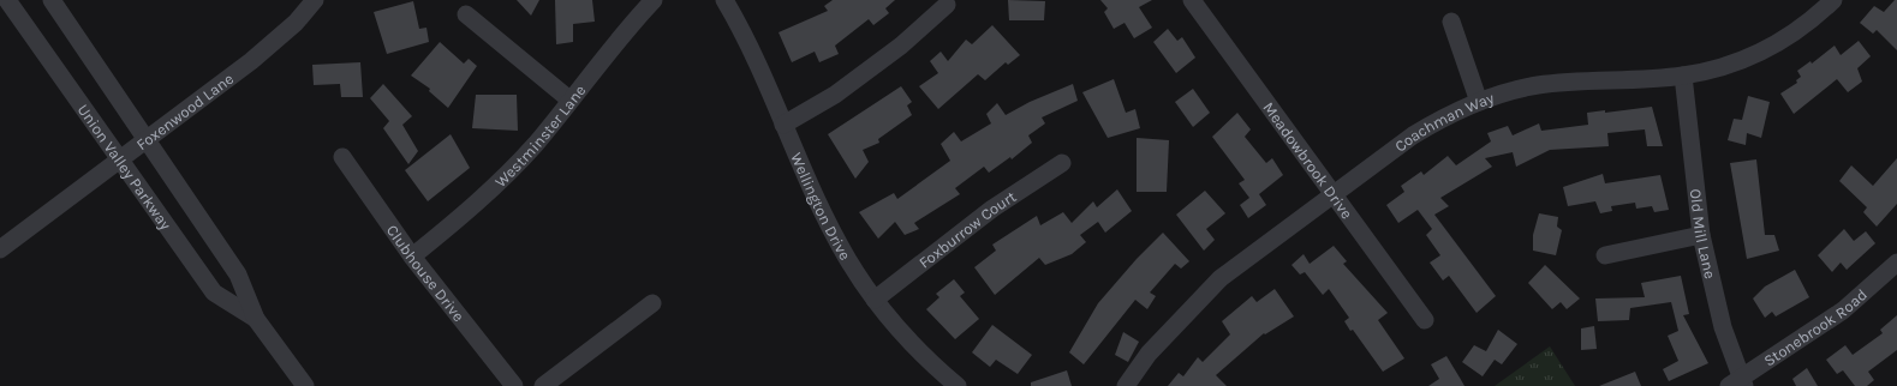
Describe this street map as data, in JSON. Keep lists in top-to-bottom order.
{
  "streets": {
    "street": [
      "Foxenwood Lane",
      "Coachman Way",
      "Westminster Lane",
      "Meadowbrook Drive",
      "Union Valley Parkway",
      "Wellington Drive",
      "Foxburrow Court",
      "Old Mill Lane",
      "Clubhouse Drive",
      "Stonebrook Road"
    ]
  },
  "crossings": [
    ["Foxenwood Lane", "Union Valley Parkway"],
    ["Coachman Way", "Meadowbrook Drive"],
    ["Coachman Way", "Old Mill Lane"],
    ["Westminster Lane", "Clubhouse Drive"],
    ["Wellington Drive", "Foxburrow Court"],
    ["Old Mill Lane", "Stonebrook Road"]
  ]
}
